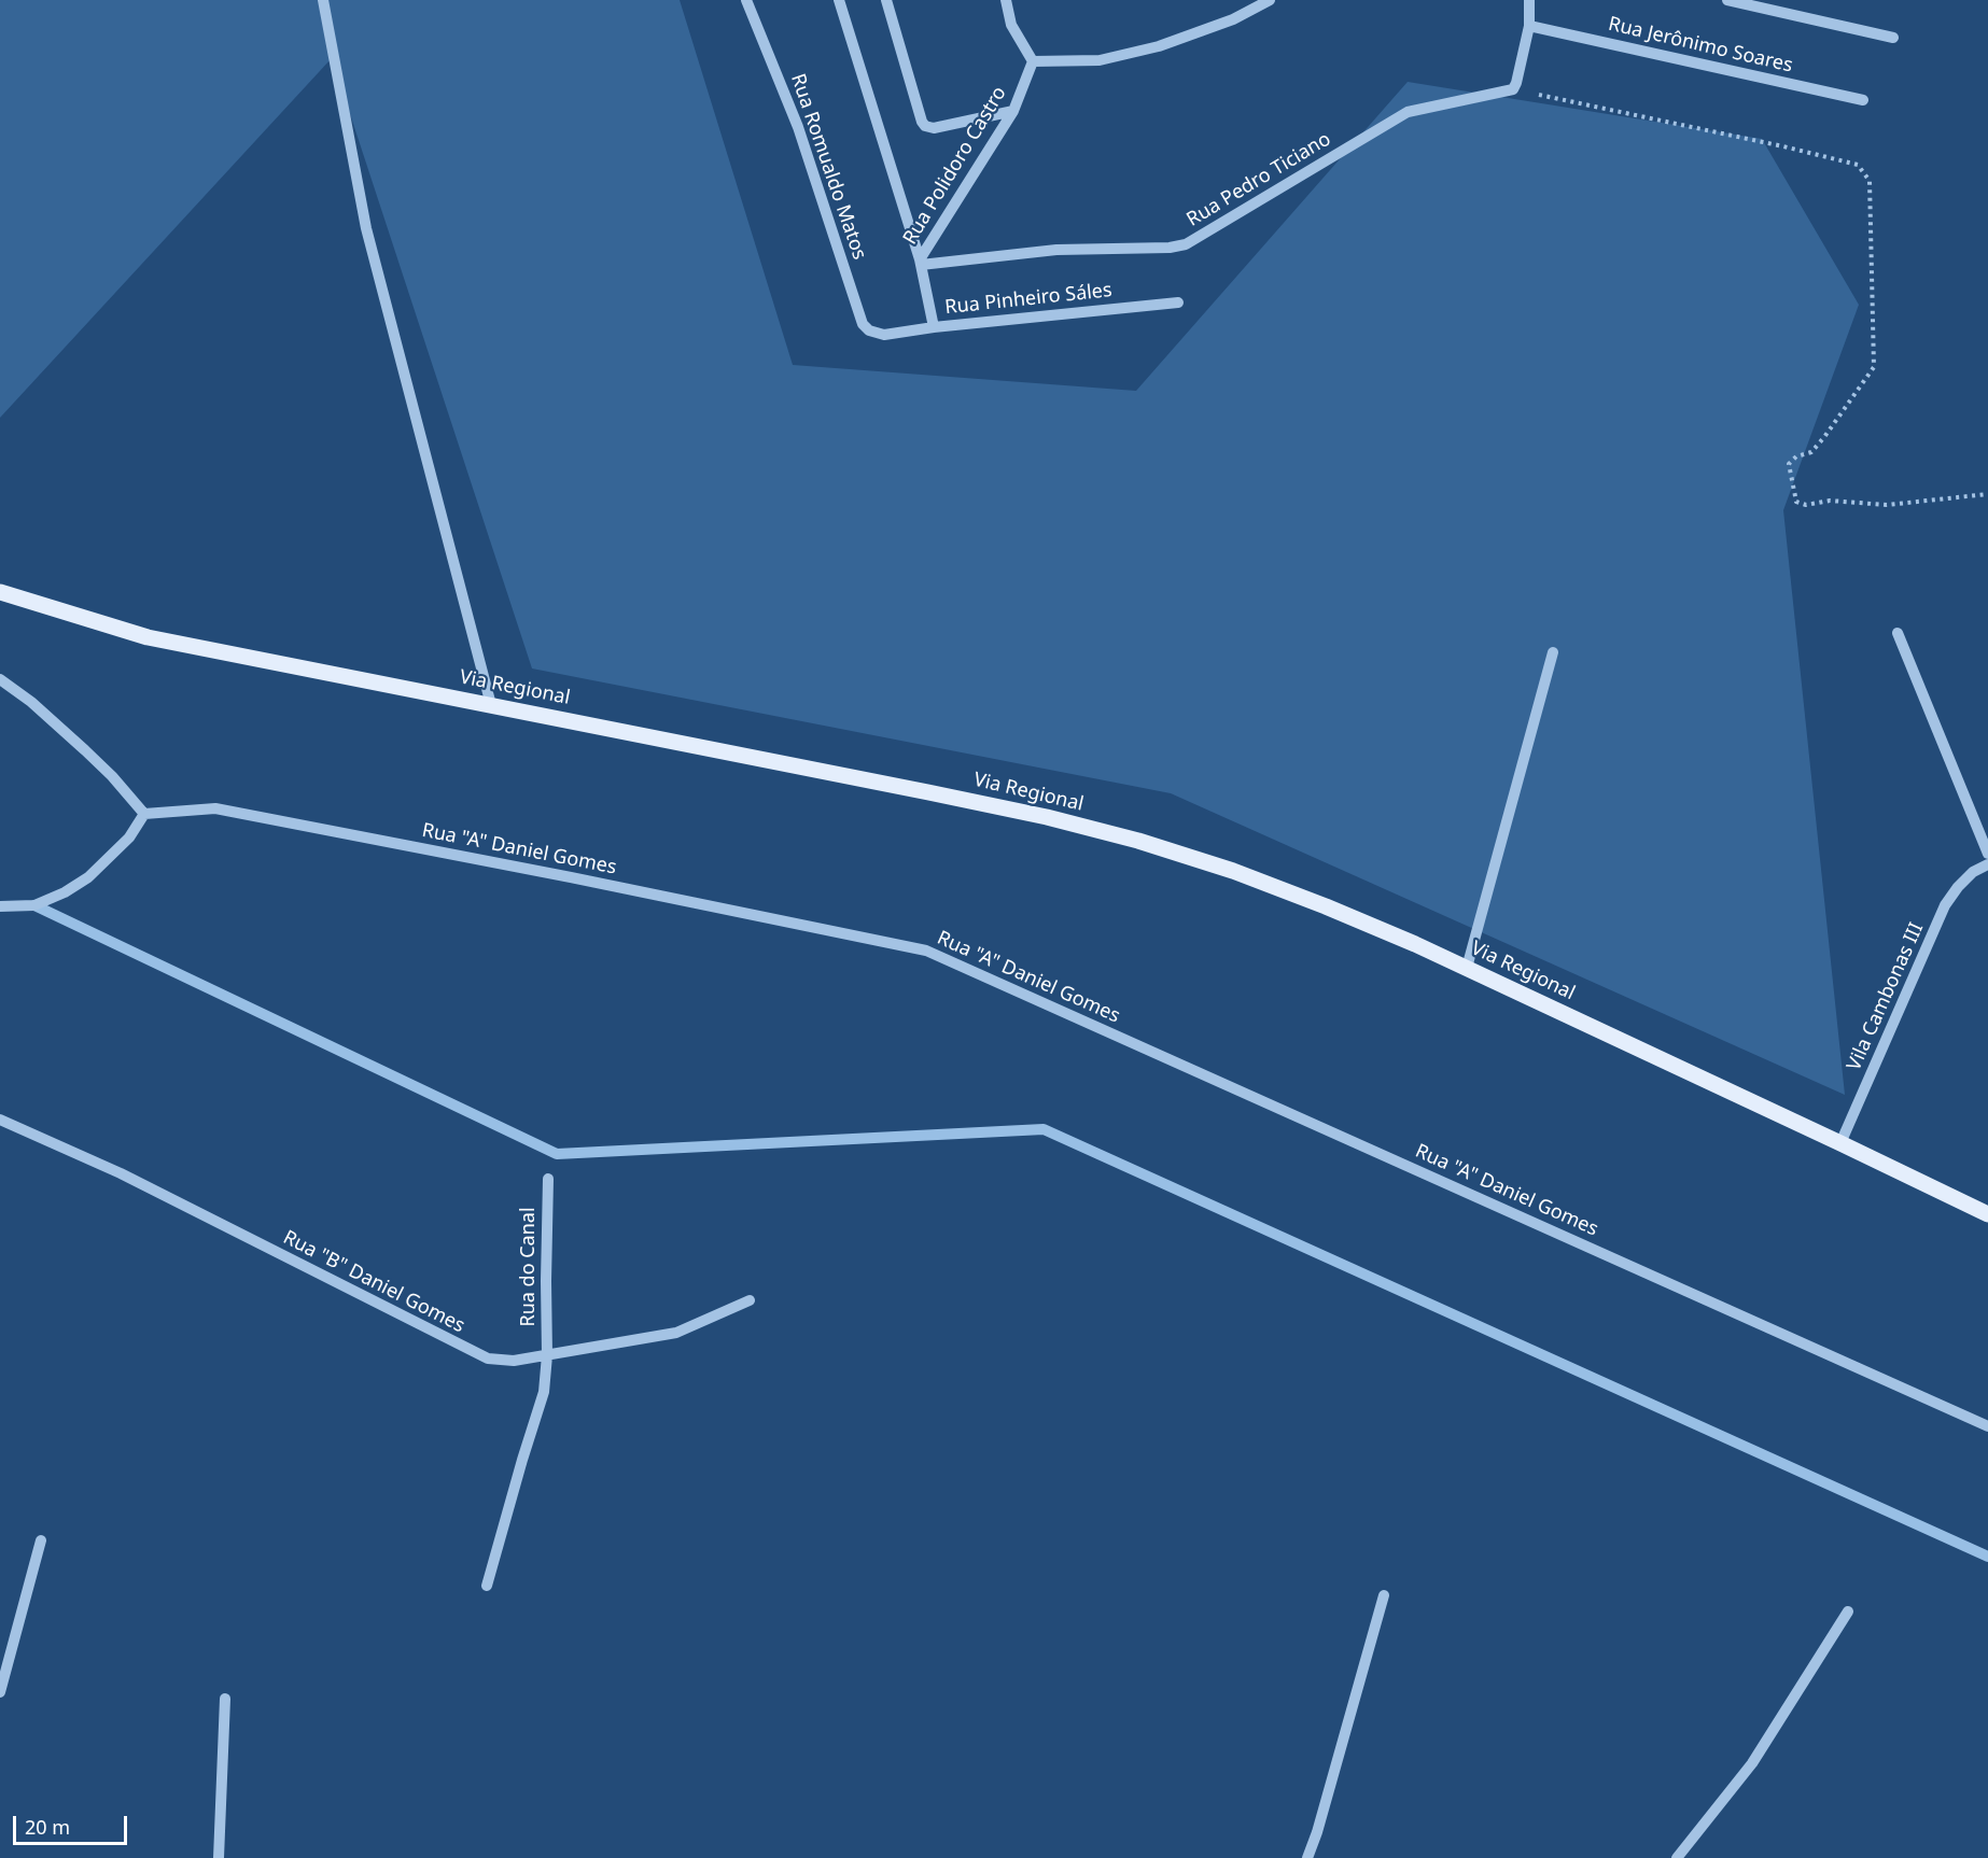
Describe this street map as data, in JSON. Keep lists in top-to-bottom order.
{
  "streets": {
    "main road": ["Via Regional"],
    "street": [
      "Rua Jerônimo Soares",
      "Rua Polidoro Castro",
      "Rua Romualdo Matos",
      "Rua Pedro Ticiano",
      "Rua Pinheiro Sáles",
      "Rua \"A\" Daniel Gomes",
      "Vila Cambonas III",
      "Rua do Canal",
      "Rua \"B\" Daniel Gomes"
    ]
  },
  "crossings": [
    ["Rua Polidoro Castro", "Rua Pedro Ticiano"],
    ["Rua Polidoro Castro", "Rua Pinheiro Sáles"],
    ["Rua Romualdo Matos", "Rua Pinheiro Sáles"],
    ["Via Regional", "Vila Cambonas III"],
    ["Rua do Canal", "Rua \"B\" Daniel Gomes"]
  ],
  "scale_bar": "20 m"
}
